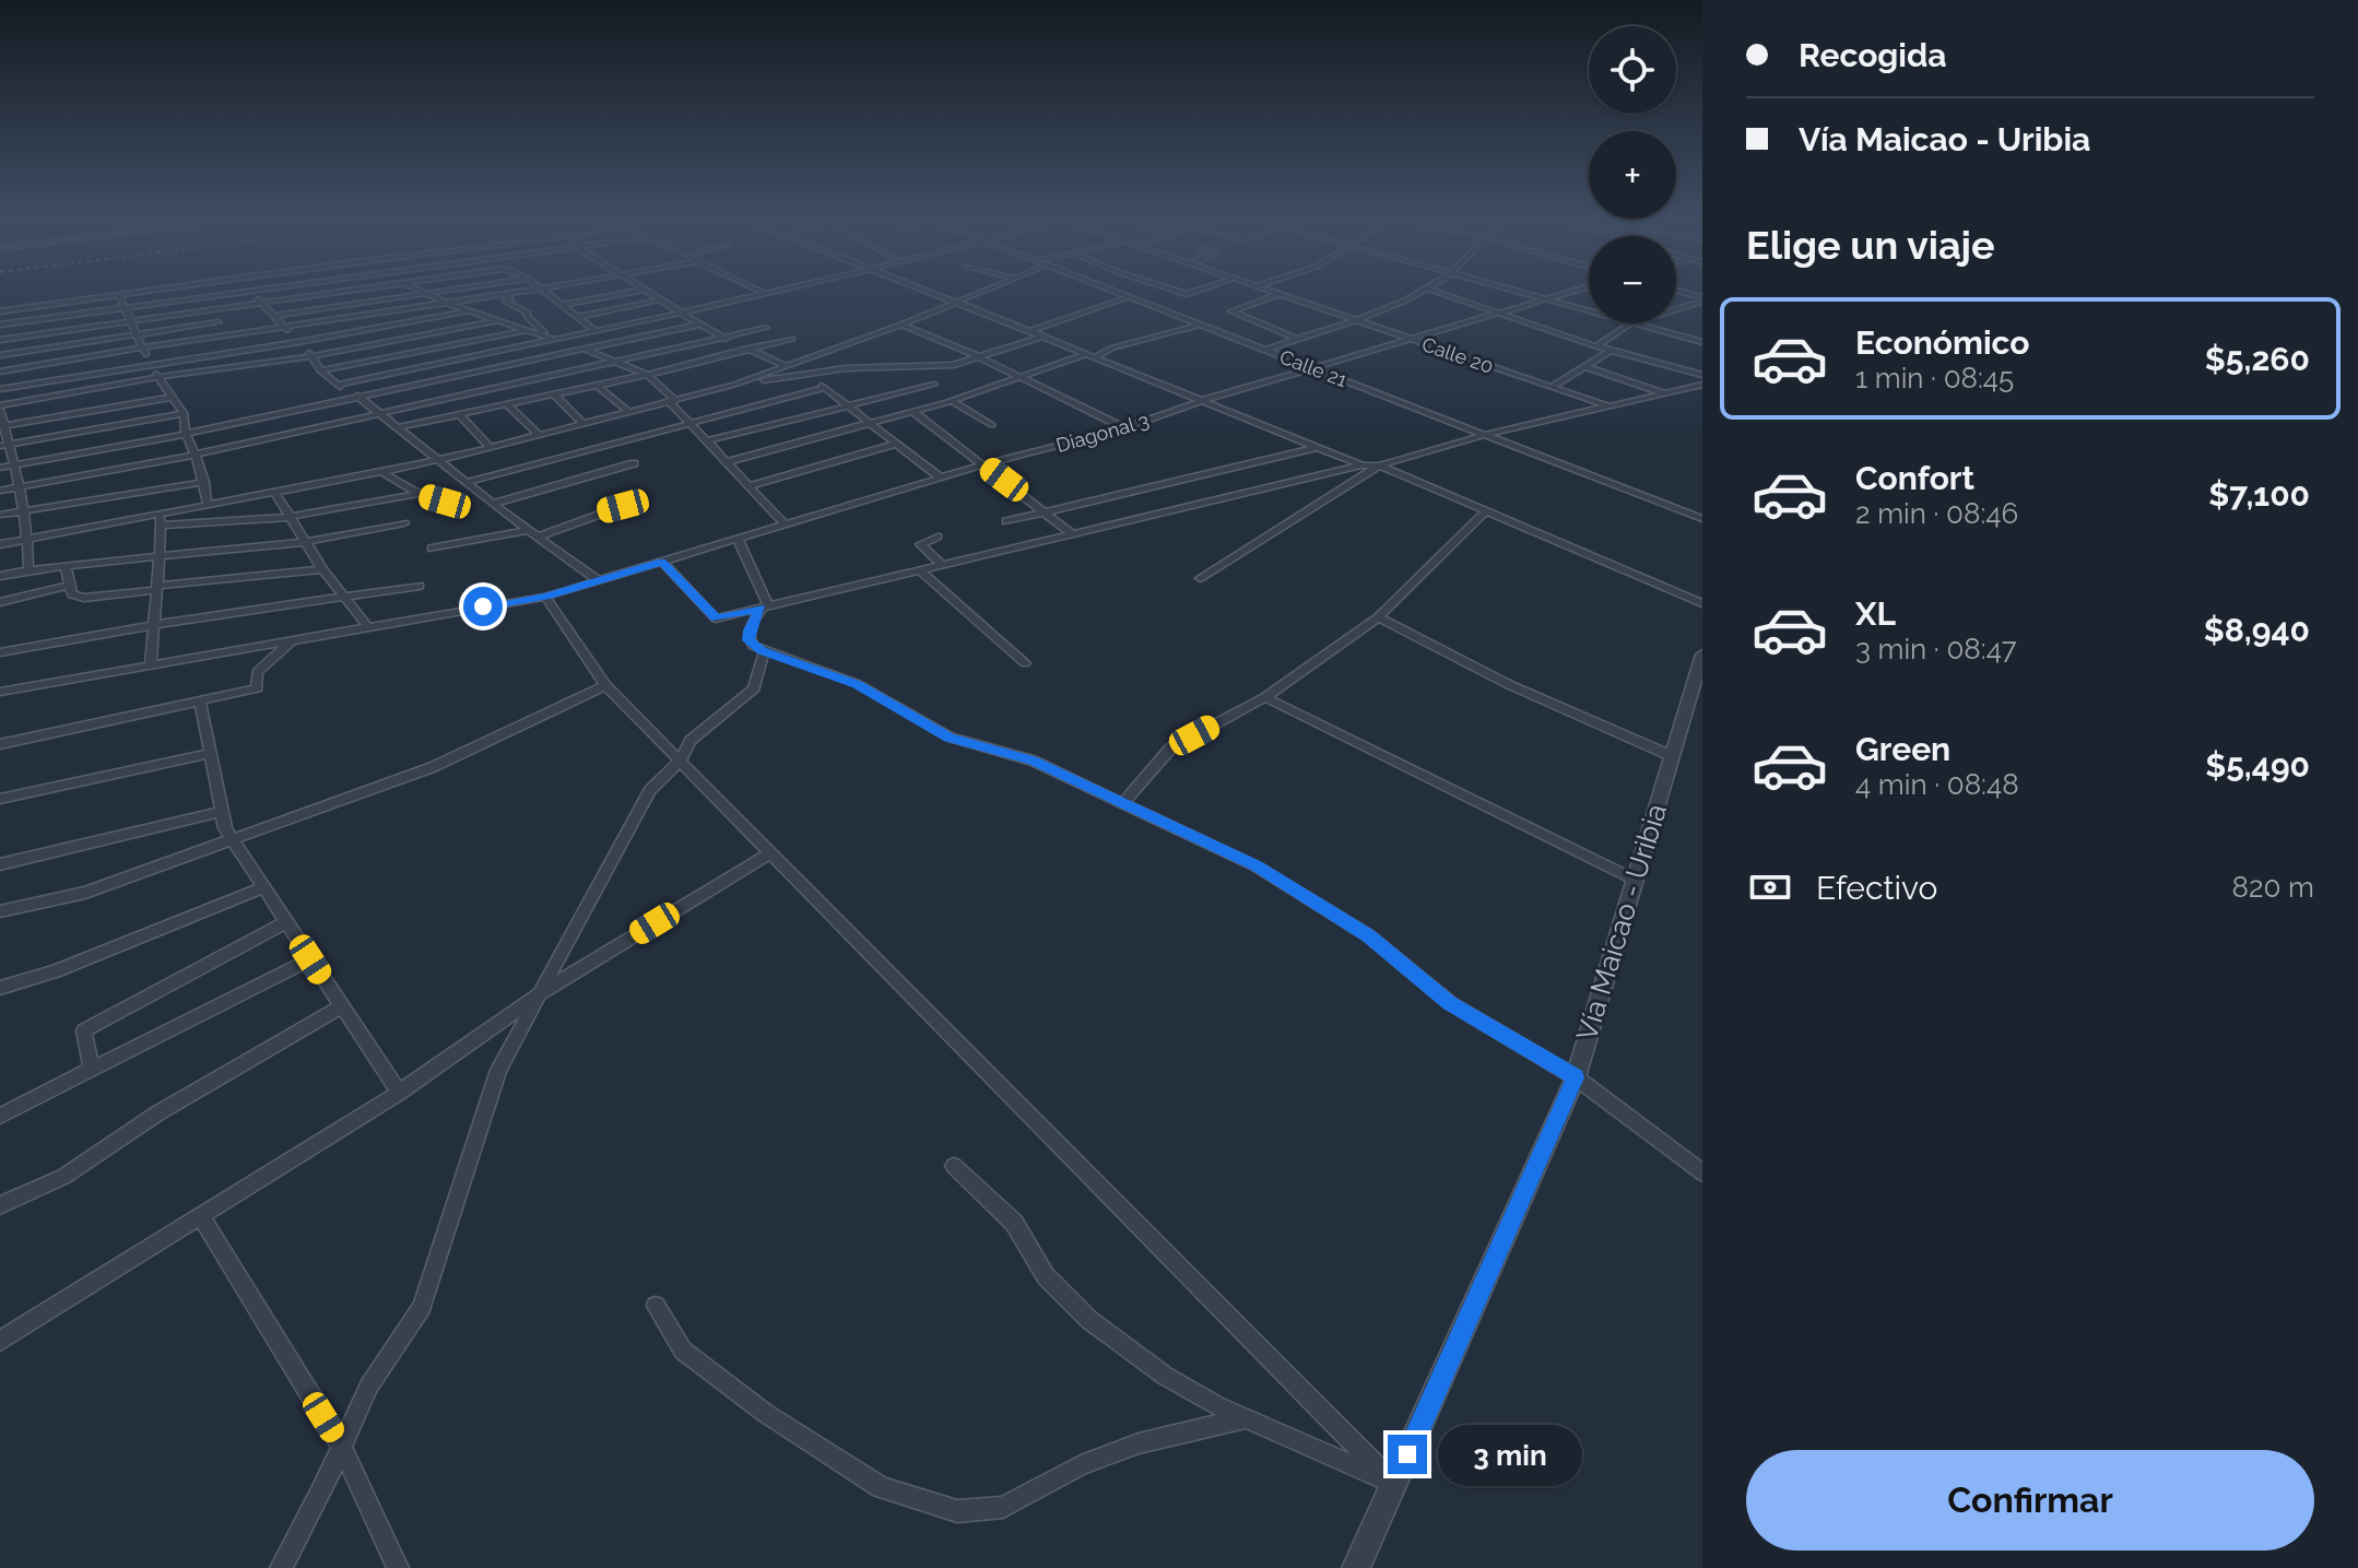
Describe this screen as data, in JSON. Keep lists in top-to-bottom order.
{
  "streets": {
    "street": [
      "Calle 20",
      "Calle 21",
      "Diagonal 3",
      "Vía Maicao - Uribia"
    ]
  },
  "crossings": [
    ["Calle 20", "Diagonal 3"],
    ["Calle 21", "Diagonal 3"]
  ],
  "page": {
    "banner": ["Recogida", "Vía Maicao - Uribia"],
    "map_buttons": ["+", "−"],
    "heading": "Elige un viaje",
    "list": [
      {
        "name": "Económico",
        "note": "1 min · 08:45",
        "value": "$5,260"
      },
      {
        "name": "Confort",
        "note": "2 min · 08:46",
        "value": "$7,100"
      },
      {
        "name": "XL",
        "note": "3 min · 08:47",
        "value": "$8,940"
      },
      {
        "name": "Green",
        "note": "4 min · 08:48",
        "value": "$5,490"
      }
    ],
    "pay": ["Efectivo", "820 m"],
    "bubble": "3 min",
    "buttons": "Confirmar"
  }
}
